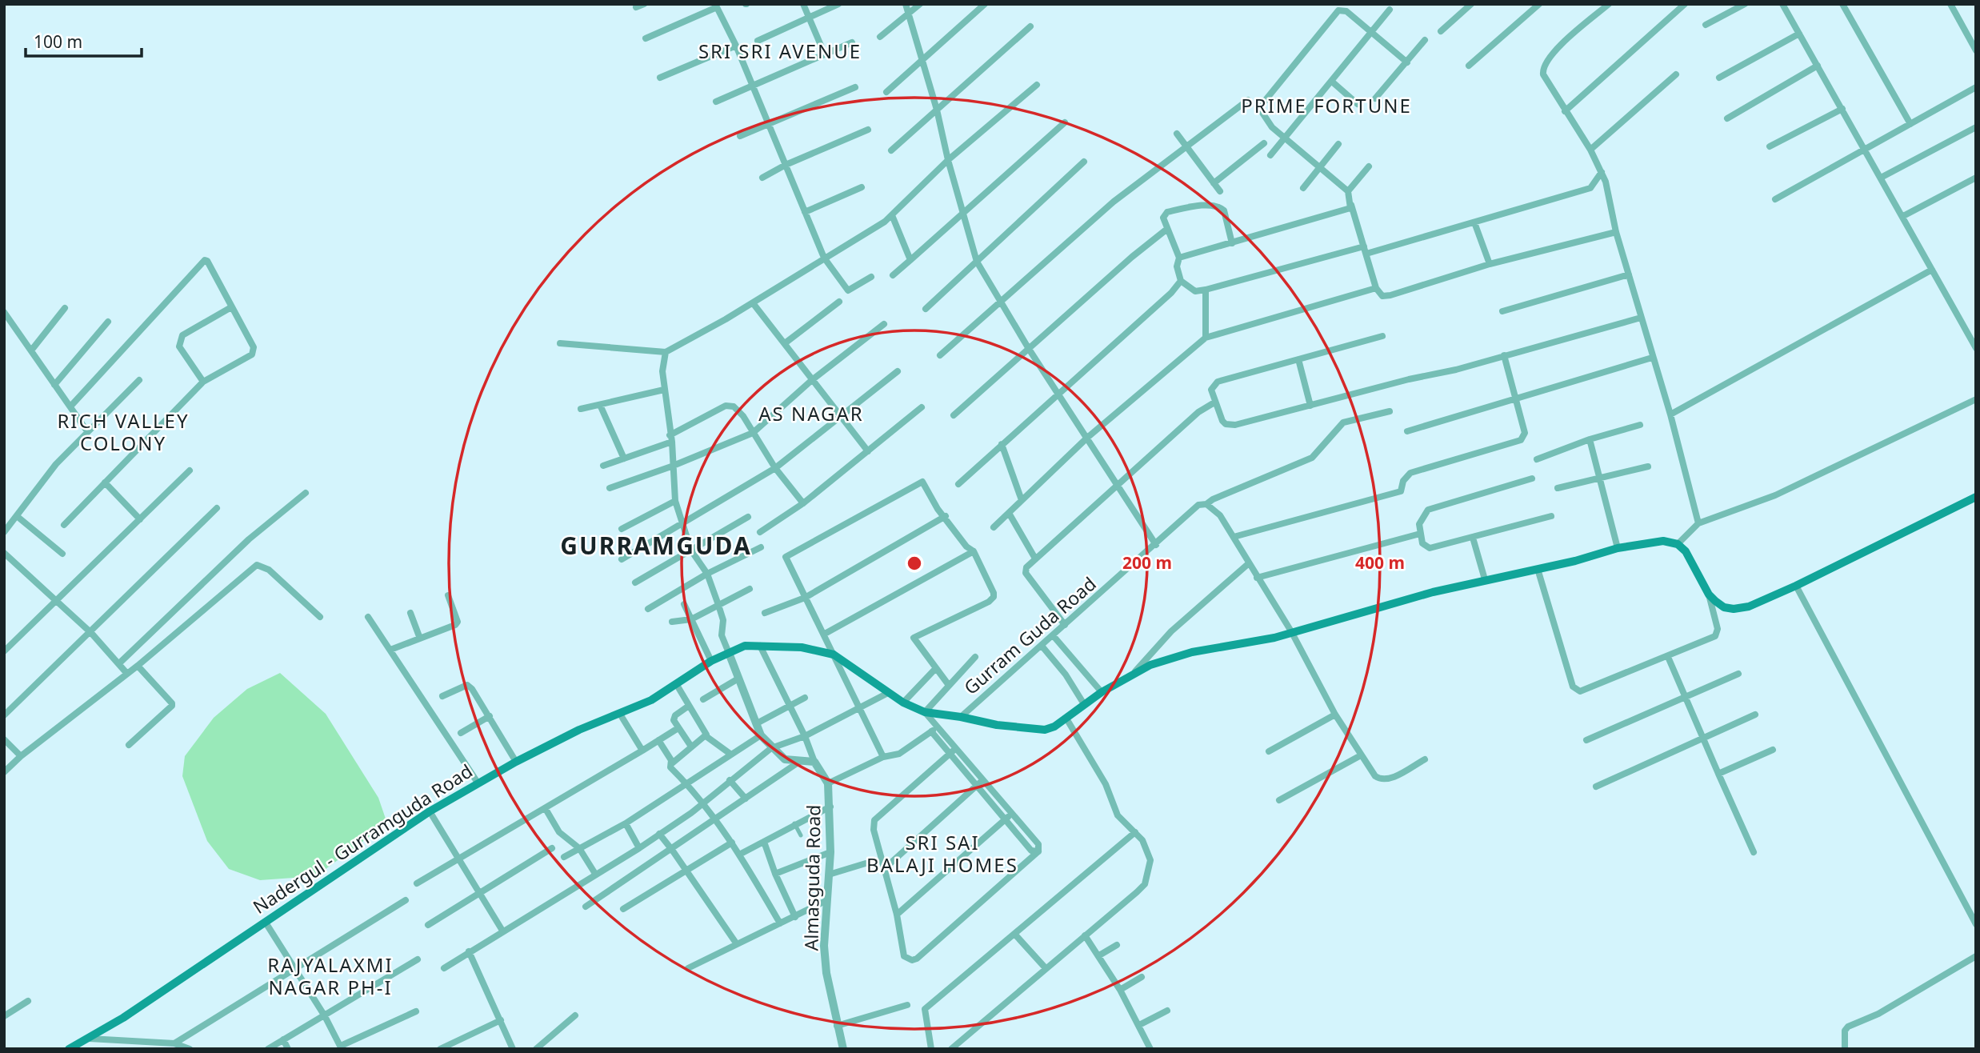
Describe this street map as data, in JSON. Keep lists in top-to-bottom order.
{
  "streets": {
    "main road": ["Nadergul - Gurramguda Road"],
    "street": ["Gurram Guda Road", "Almasguda Road"]
  },
  "crossings": [
    ["Gurram Guda Road", "Nadergul - Gurramguda Road"]
  ],
  "districts": [
    "SRI SRI AVENUE",
    "PRIME FORTUNE",
    "AS NAGAR",
    "RICH VALLEY COLONY",
    "GURRAMGUDA",
    "SRI SAI BALAJI HOMES",
    "RAJYALAXMI NAGAR PH-I"
  ],
  "scale_bar": "100 m",
  "rings": ["200 m", "400 m"]
}
